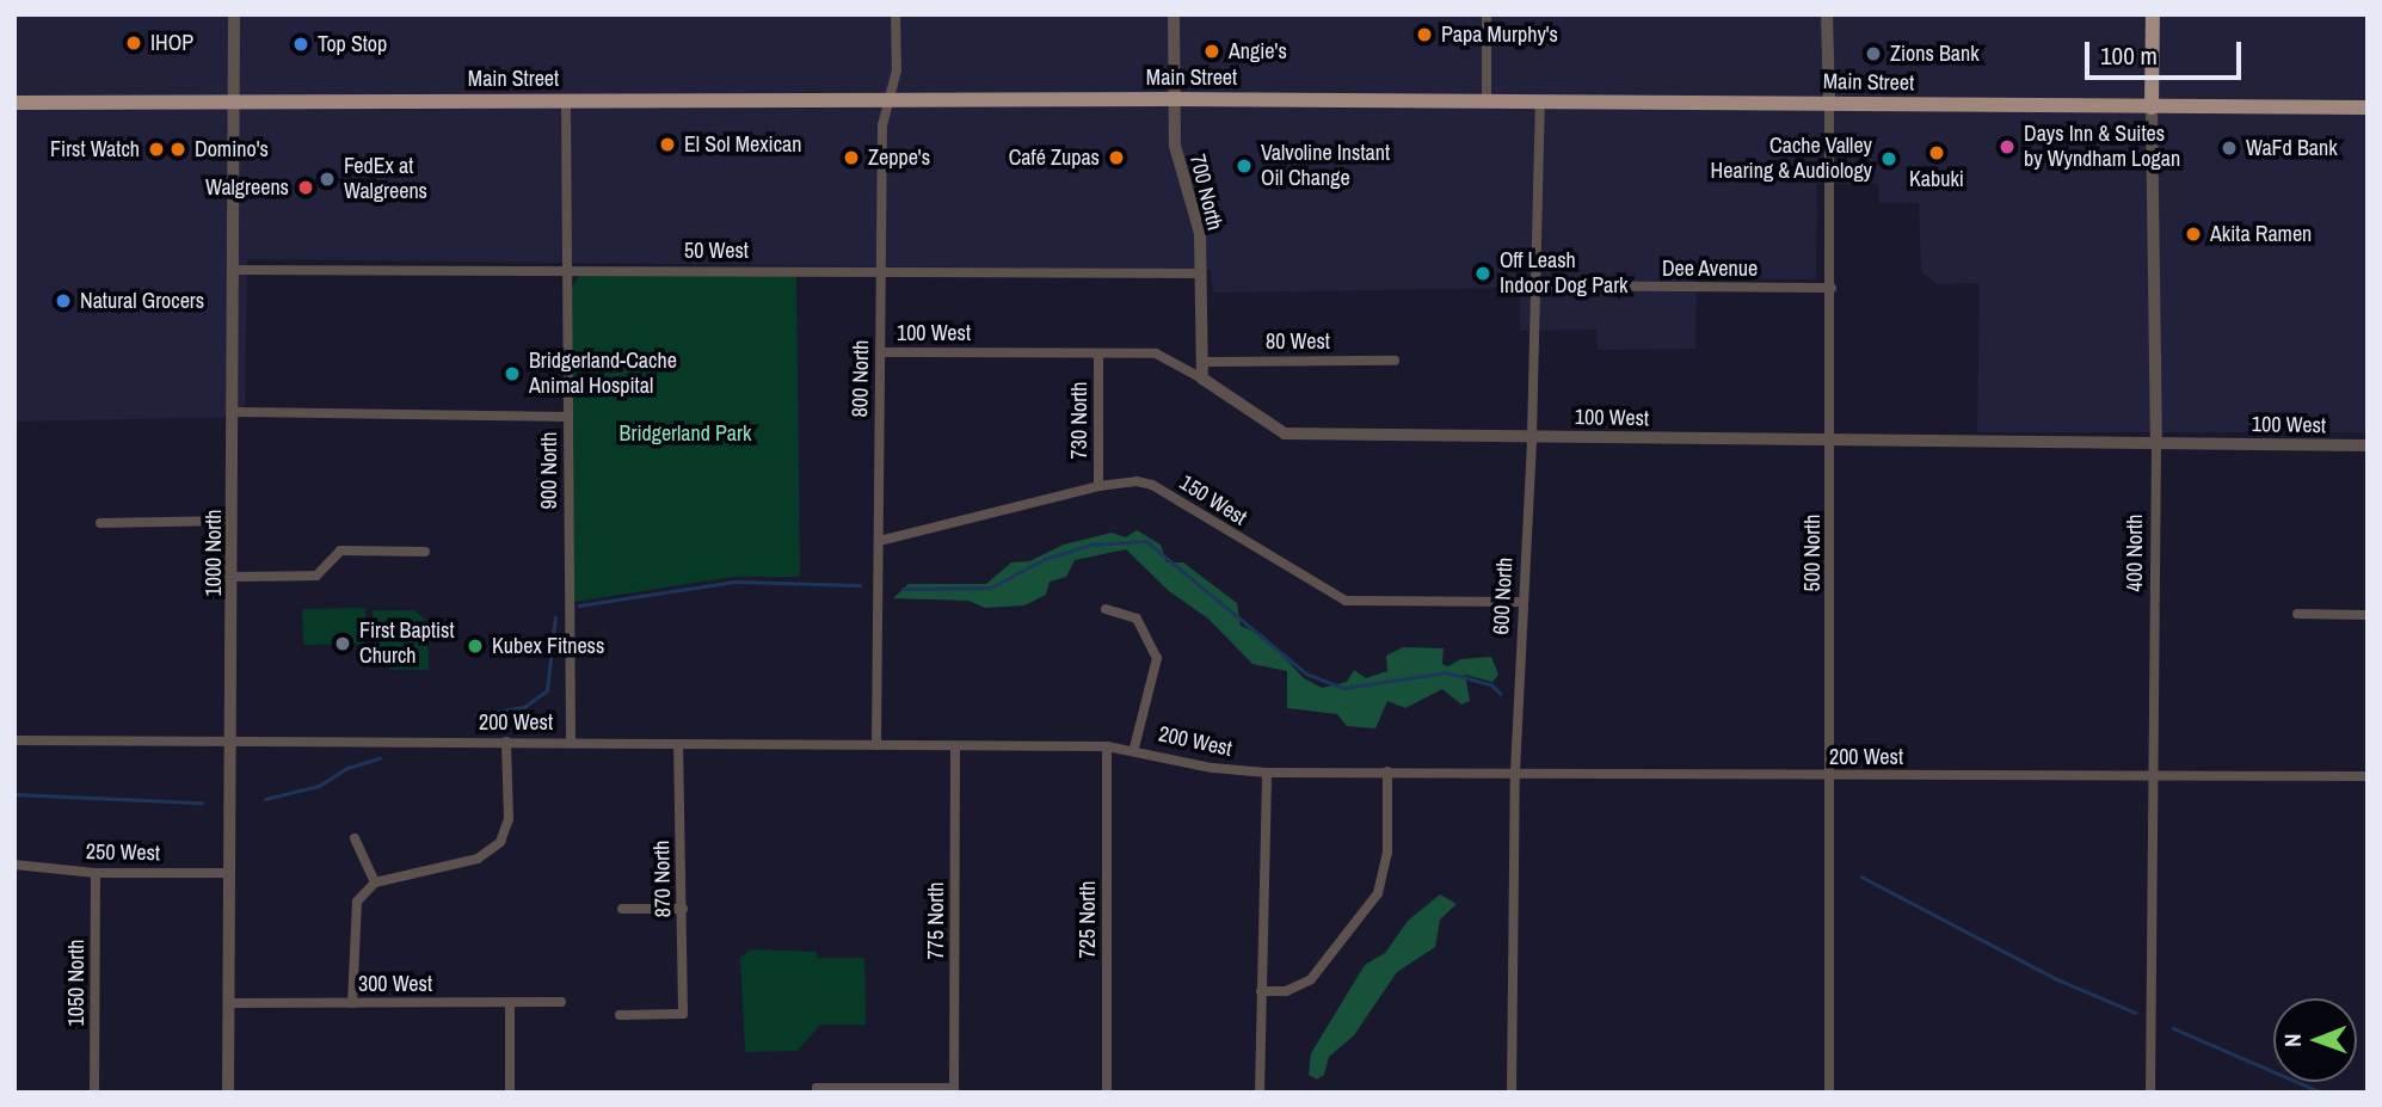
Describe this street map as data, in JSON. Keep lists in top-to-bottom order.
{
  "streets": {
    "main road": ["Main Street", "400 North"],
    "street": [
      "700 North",
      "50 West",
      "Dee Avenue",
      "100 West",
      "80 West",
      "800 North",
      "730 North",
      "900 North",
      "150 West",
      "1000 North",
      "500 North",
      "600 North",
      "200 West",
      "250 West",
      "870 North",
      "725 North",
      "775 North",
      "1050 North",
      "300 West"
    ]
  },
  "crossings": [
    ["Main Street", "700 North"],
    ["Main Street", "800 North"],
    ["Main Street", "900 North"],
    ["Main Street", "1000 North"],
    ["Main Street", "500 North"],
    ["Main Street", "400 North"],
    ["Main Street", "600 North"],
    ["700 North", "50 West"],
    ["700 North", "100 West"],
    ["700 North", "80 West"],
    ["50 West", "800 North"],
    ["50 West", "900 North"],
    ["50 West", "1000 North"],
    ["Dee Avenue", "500 North"],
    ["Dee Avenue", "600 North"],
    ["100 West", "800 North"],
    ["100 West", "730 North"],
    ["100 West", "500 North"],
    ["100 West", "400 North"],
    ["100 West", "600 North"],
    ["800 North", "150 West"],
    ["800 North", "200 West"],
    ["730 North", "150 West"],
    ["900 North", "200 West"],
    ["150 West", "600 North"],
    ["1000 North", "200 West"],
    ["1000 North", "250 West"],
    ["1000 North", "300 West"],
    ["500 North", "200 West"],
    ["400 North", "200 West"],
    ["600 North", "200 West"],
    ["200 West", "870 North"],
    ["200 West", "725 North"],
    ["200 West", "775 North"],
    ["250 West", "1050 North"]
  ],
  "parks": ["Bridgerland Park"],
  "places": [
    "Papa Murphy's",
    "IHOP",
    "Top Stop",
    "Angie's",
    "Zions Bank",
    "El Sol Mexican",
    "Days Inn & Suites by Wyndham Logan",
    "WaFd Bank",
    "First Watch",
    "Domino's",
    "Kabuki",
    "Zeppe's",
    "Café Zupas",
    "Cache Valley Hearing & Audiology",
    "Valvoline Instant Oil Change",
    "FedEx at Walgreens",
    "Walgreens",
    "Akita Ramen",
    "Off Leash Indoor Dog Park",
    "Natural Grocers",
    "Bridgerland-Cache Animal Hospital",
    "First Baptist Church",
    "Kubex Fitness"
  ],
  "scale_bar": "100 m",
  "north": "left"
}
